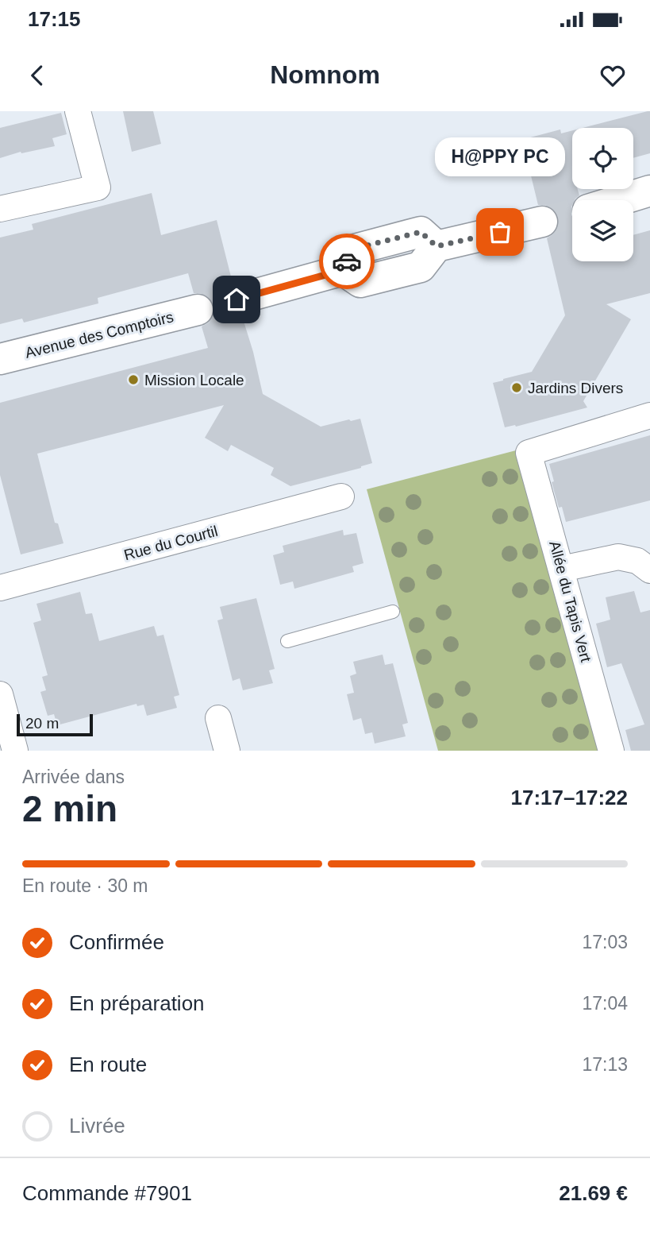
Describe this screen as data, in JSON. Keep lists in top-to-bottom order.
{
  "streets": {
    "street": ["Avenue des Comptoirs", "Rue du Courtil", "Allée du Tapis Vert"]
  },
  "places": ["H@PPY PC", "Mission Locale", "Jardins Divers"],
  "scale_bar": "20 m",
  "page": {
    "status": "17:15",
    "header": "Nomnom",
    "bubble": "H@PPY PC",
    "scale": "20 m",
    "heading": ["2 min", "Arrivée dans", "17:17–17:22"],
    "panel": ["Commande #7901", "21.69 €"],
    "bar": "En route · 30 m",
    "list": [
      ["Confirmée", "17:03"],
      ["En préparation", "17:04"],
      ["En route", "17:13"],
      "Livrée"
    ]
  }
}
